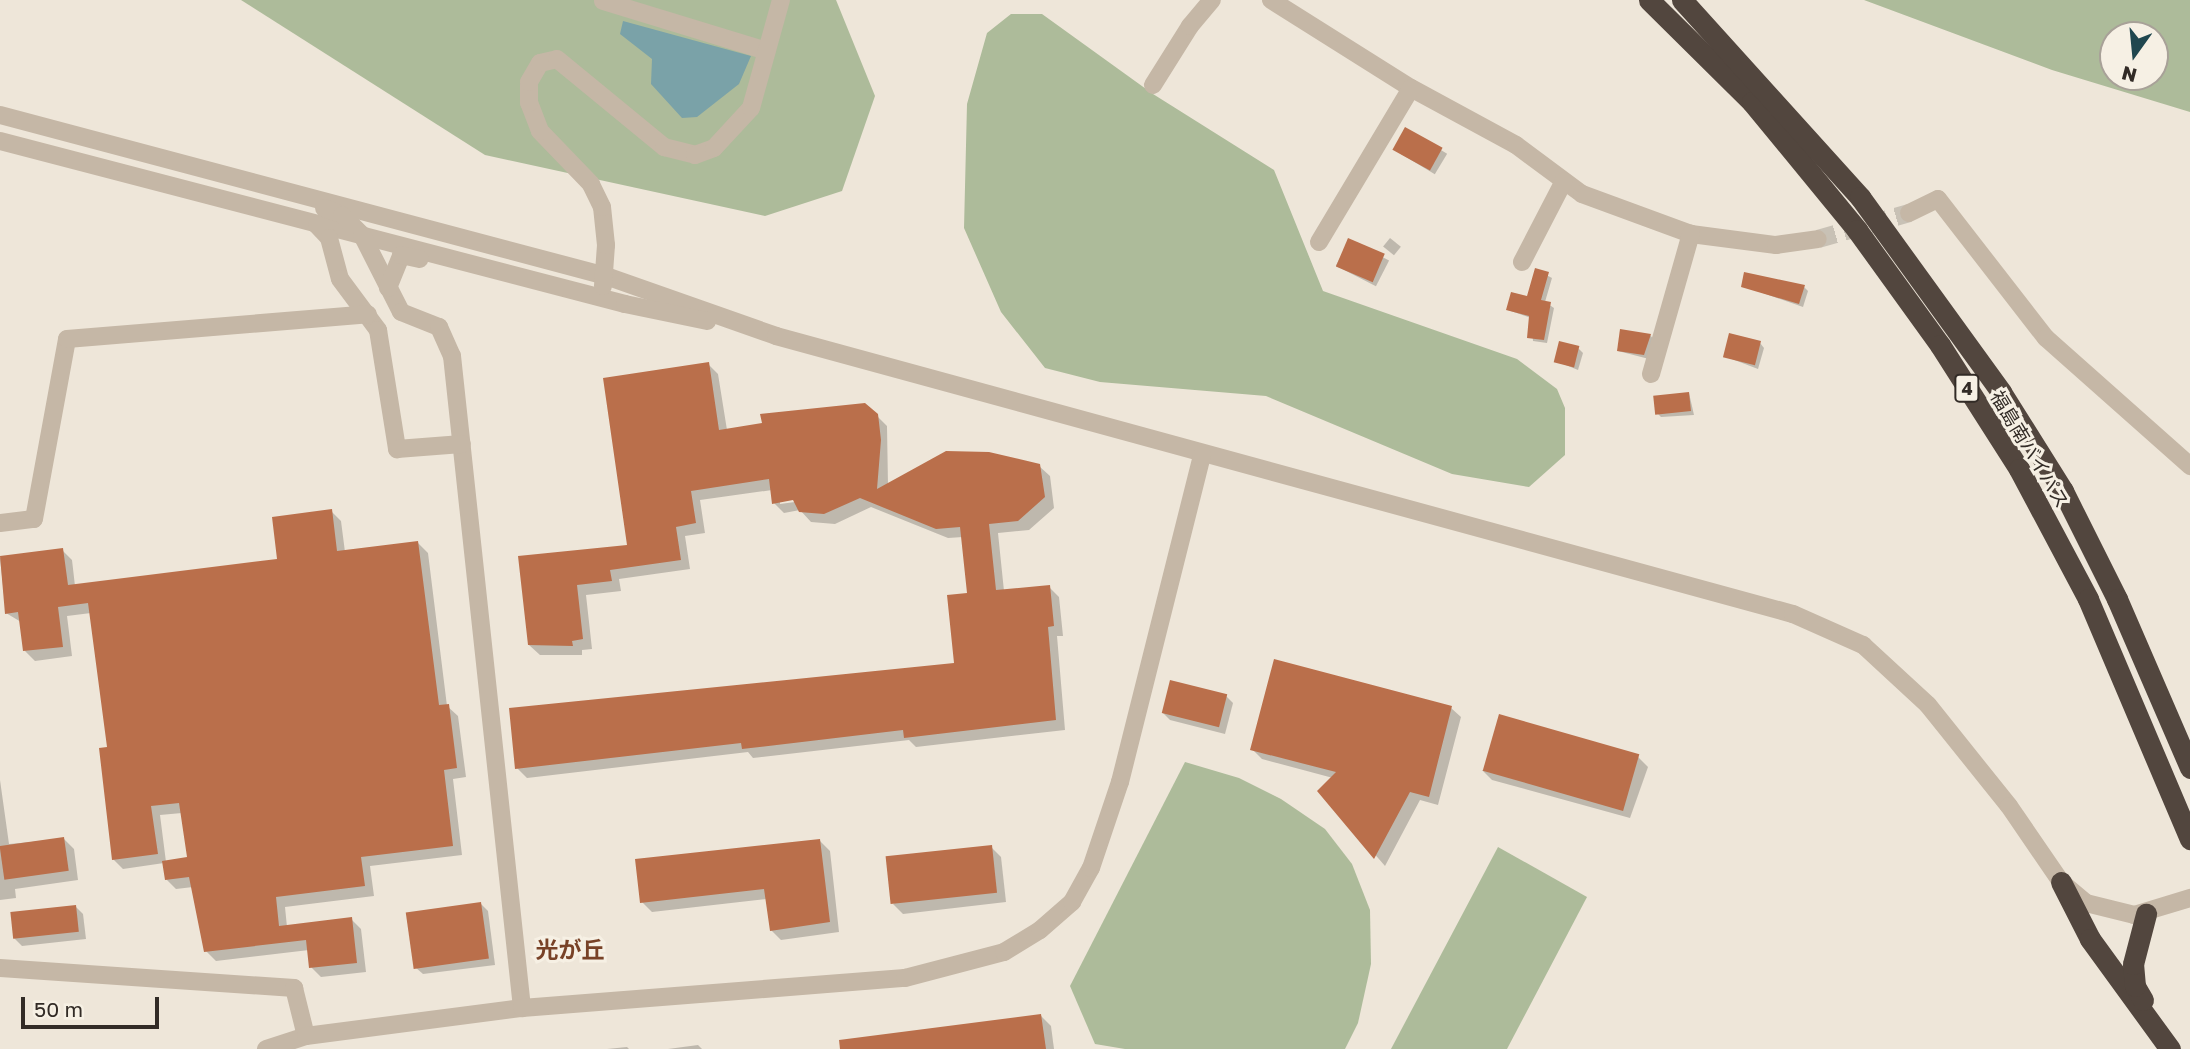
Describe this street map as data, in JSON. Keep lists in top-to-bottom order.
{
  "streets": {
    "highway": ["4", "福島南バイパス"]
  },
  "districts": ["光が丘"],
  "scale_bar": "50 m",
  "north": "bottom"
}
